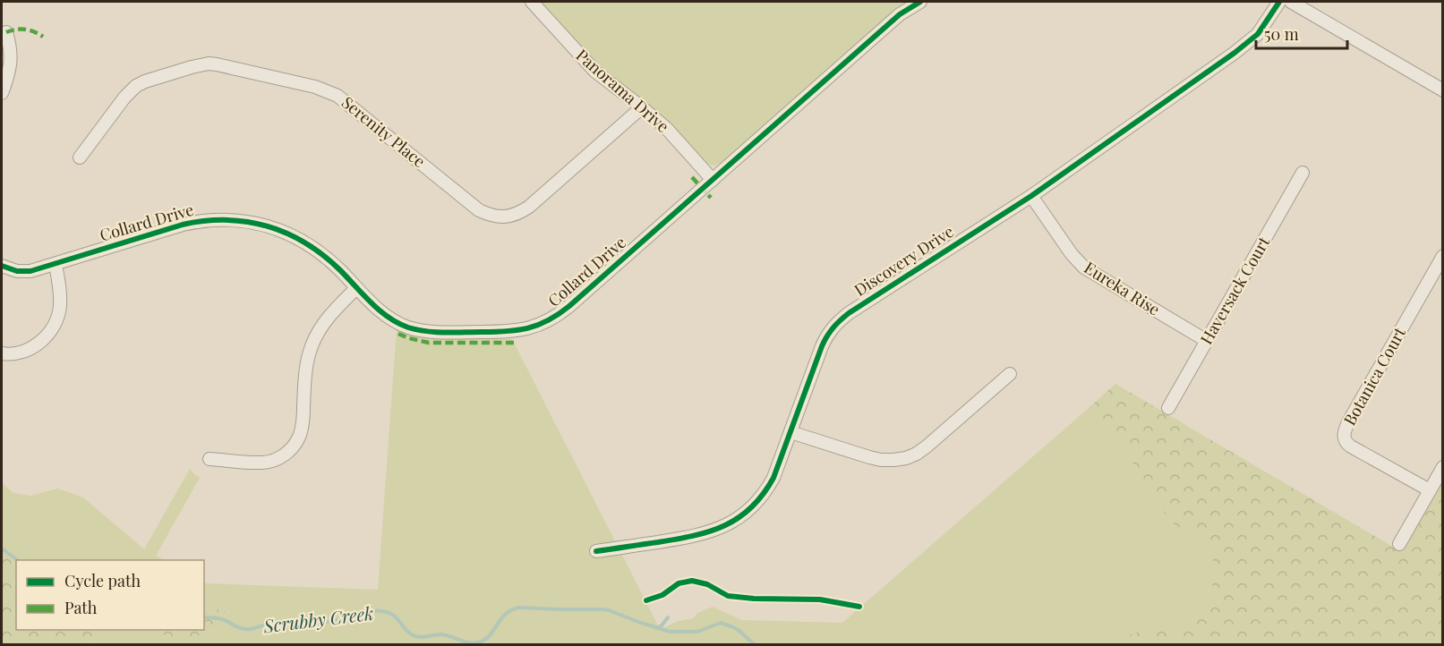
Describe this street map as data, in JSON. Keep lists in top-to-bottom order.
{
  "streets": {
    "street": [
      "Panorama Drive",
      "Serenity Place",
      "Collard Drive",
      "Discovery Drive",
      "Eureka Rise",
      "Haversack Court",
      "Botanica Court"
    ]
  },
  "crossings": [
    ["Panorama Drive", "Serenity Place"],
    ["Panorama Drive", "Collard Drive"],
    ["Discovery Drive", "Eureka Rise"],
    ["Eureka Rise", "Haversack Court"]
  ],
  "water": ["Scrubby Creek"],
  "legend": ["Cycle path", "Path"],
  "scale_bar": "50 m"
}
